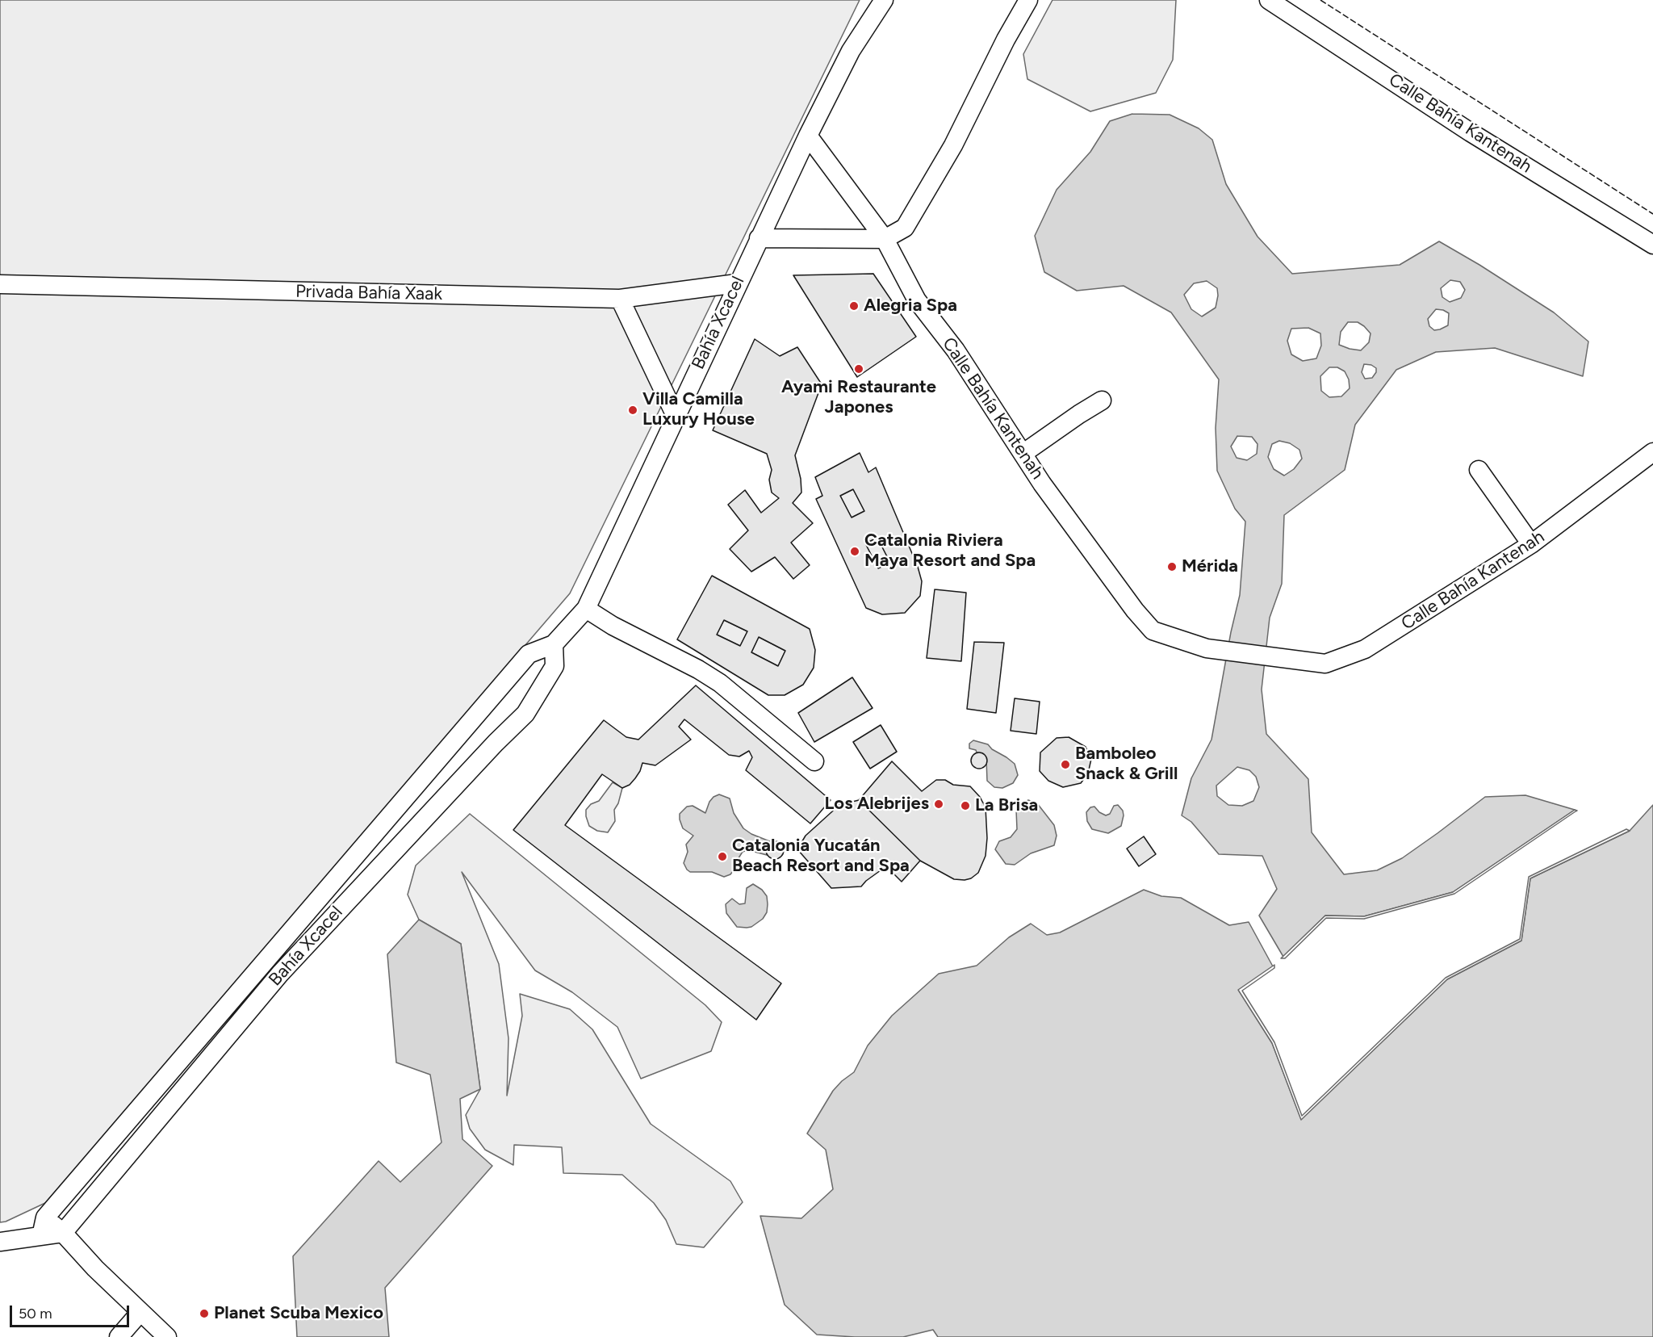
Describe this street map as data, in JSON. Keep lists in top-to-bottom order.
{
  "streets": {
    "street": ["Calle Bahía Kantenah", "Privada Bahía Xaak", "Bahía Xcacel"]
  },
  "crossings": [
    ["Calle Bahía Kantenah", "Bahía Xcacel"],
    ["Privada Bahía Xaak", "Bahía Xcacel"]
  ],
  "places": [
    "Alegria Spa",
    "Ayami Restaurante Japones",
    "Villa Camilla Luxury House",
    "Catalonia Riviera Maya Resort and Spa",
    "Mérida",
    "Bamboleo Snack & Grill",
    "Los Alebrijes",
    "La Brisa",
    "Catalonia Yucatán Beach Resort and Spa",
    "Planet Scuba Mexico"
  ],
  "scale_bar": "50 m"
}
